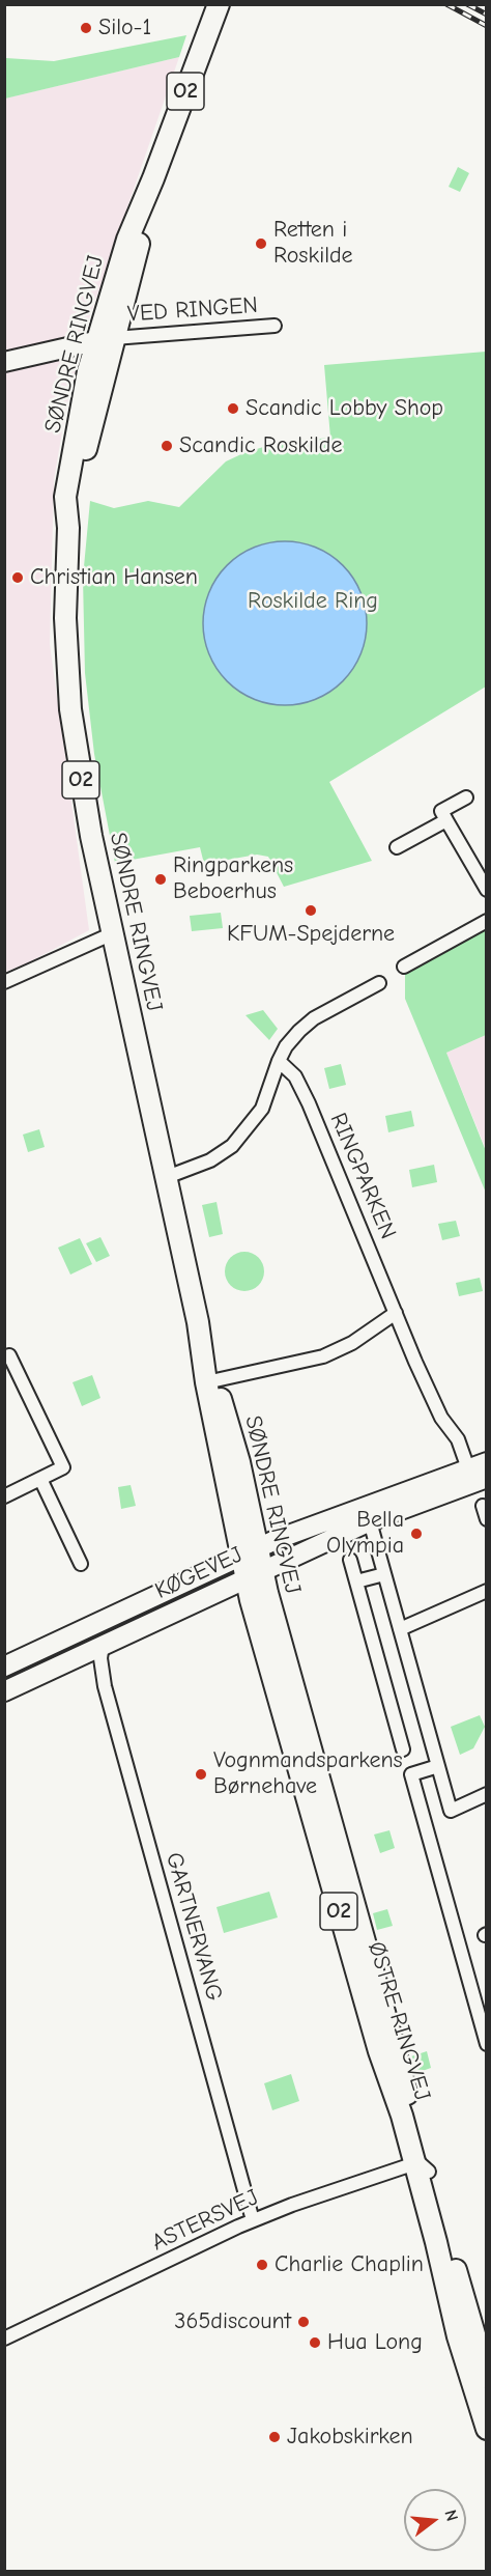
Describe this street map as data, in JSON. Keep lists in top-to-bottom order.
{
  "streets": {
    "main road": ["O2", "SØNDRE RINGVEJ", "ØSTRE RINGVEJ"],
    "street": [
      "VED RINGEN",
      "RINGPARKEN",
      "KØGEVEJ",
      "GARTNERVANG",
      "ASTERSVEJ"
    ]
  },
  "crossings": [
    ["VED RINGEN", "SØNDRE RINGVEJ"],
    ["SØNDRE RINGVEJ", "KØGEVEJ"],
    ["SØNDRE RINGVEJ", "ØSTRE RINGVEJ"],
    ["RINGPARKEN", "KØGEVEJ"],
    ["KØGEVEJ", "GARTNERVANG"],
    ["KØGEVEJ", "ØSTRE RINGVEJ"],
    ["GARTNERVANG", "ASTERSVEJ"],
    ["ØSTRE RINGVEJ", "ASTERSVEJ"]
  ],
  "parks": ["Roskilde Ring"],
  "places": [
    "Silo-1",
    "Retten i Roskilde",
    "Scandic Lobby Shop",
    "Scandic Roskilde",
    "Christian Hansen",
    "Ringparkens Beboerhus",
    "KFUM-Spejderne",
    "Bella Olympia",
    "Vognmandsparkens Børnehave",
    "Charlie Chaplin",
    "365discount",
    "Hua Long",
    "Jakobskirken"
  ],
  "north": "right"
}
